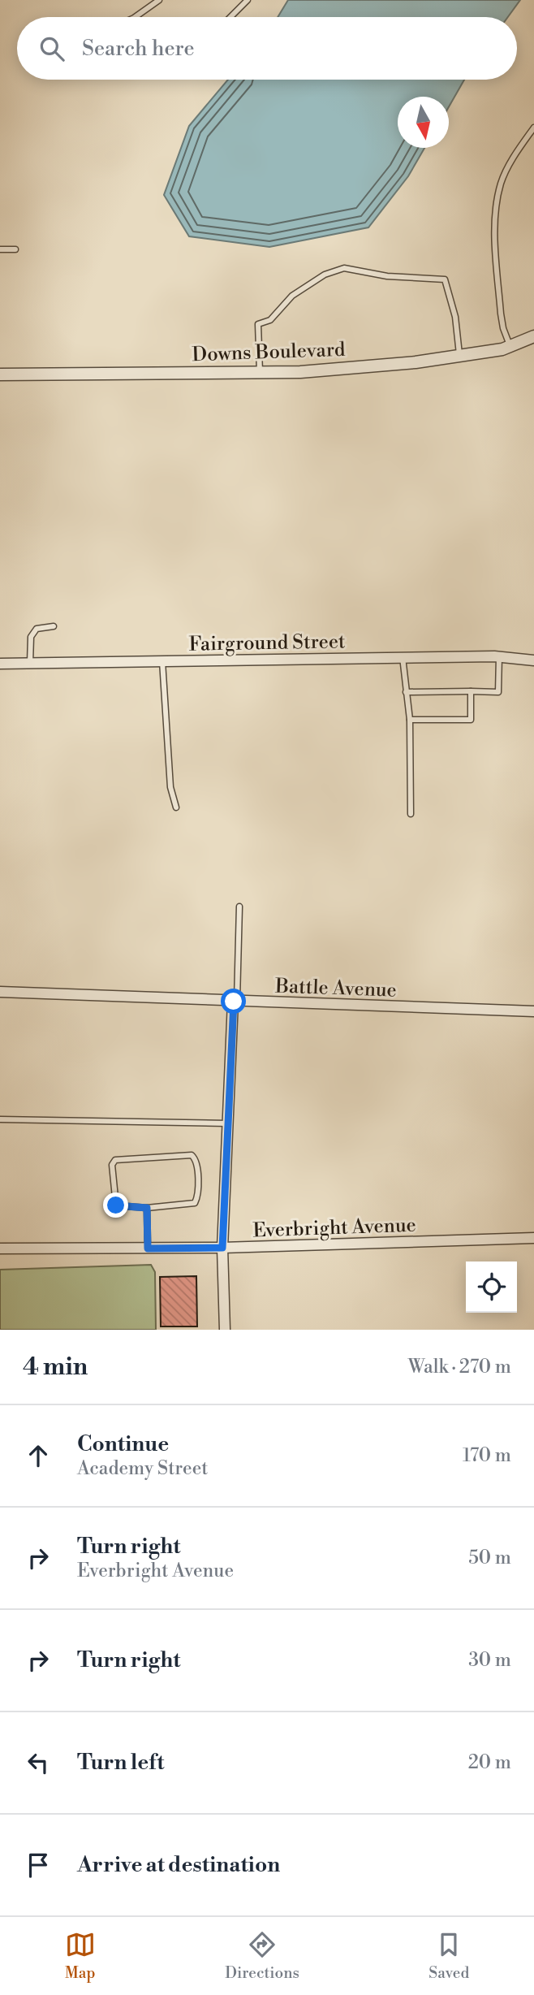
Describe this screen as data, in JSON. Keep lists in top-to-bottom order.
{
  "streets": {
    "street": [
      "Downs Boulevard",
      "Fairground Street",
      "Battle Avenue",
      "Everbright Avenue"
    ]
  },
  "north": "bottom",
  "page": {
    "search": "Search here",
    "heading": ["4 min", "Walk · 270 m"],
    "list": [
      ["Continue", "Academy Street", "170 m"],
      ["Turn right", "Everbright Avenue", "50 m"],
      ["Turn right", "30 m"],
      ["Turn left", "20 m"],
      "Arrive at destination"
    ],
    "nav": ["Map", "Directions", "Saved"]
  }
}
